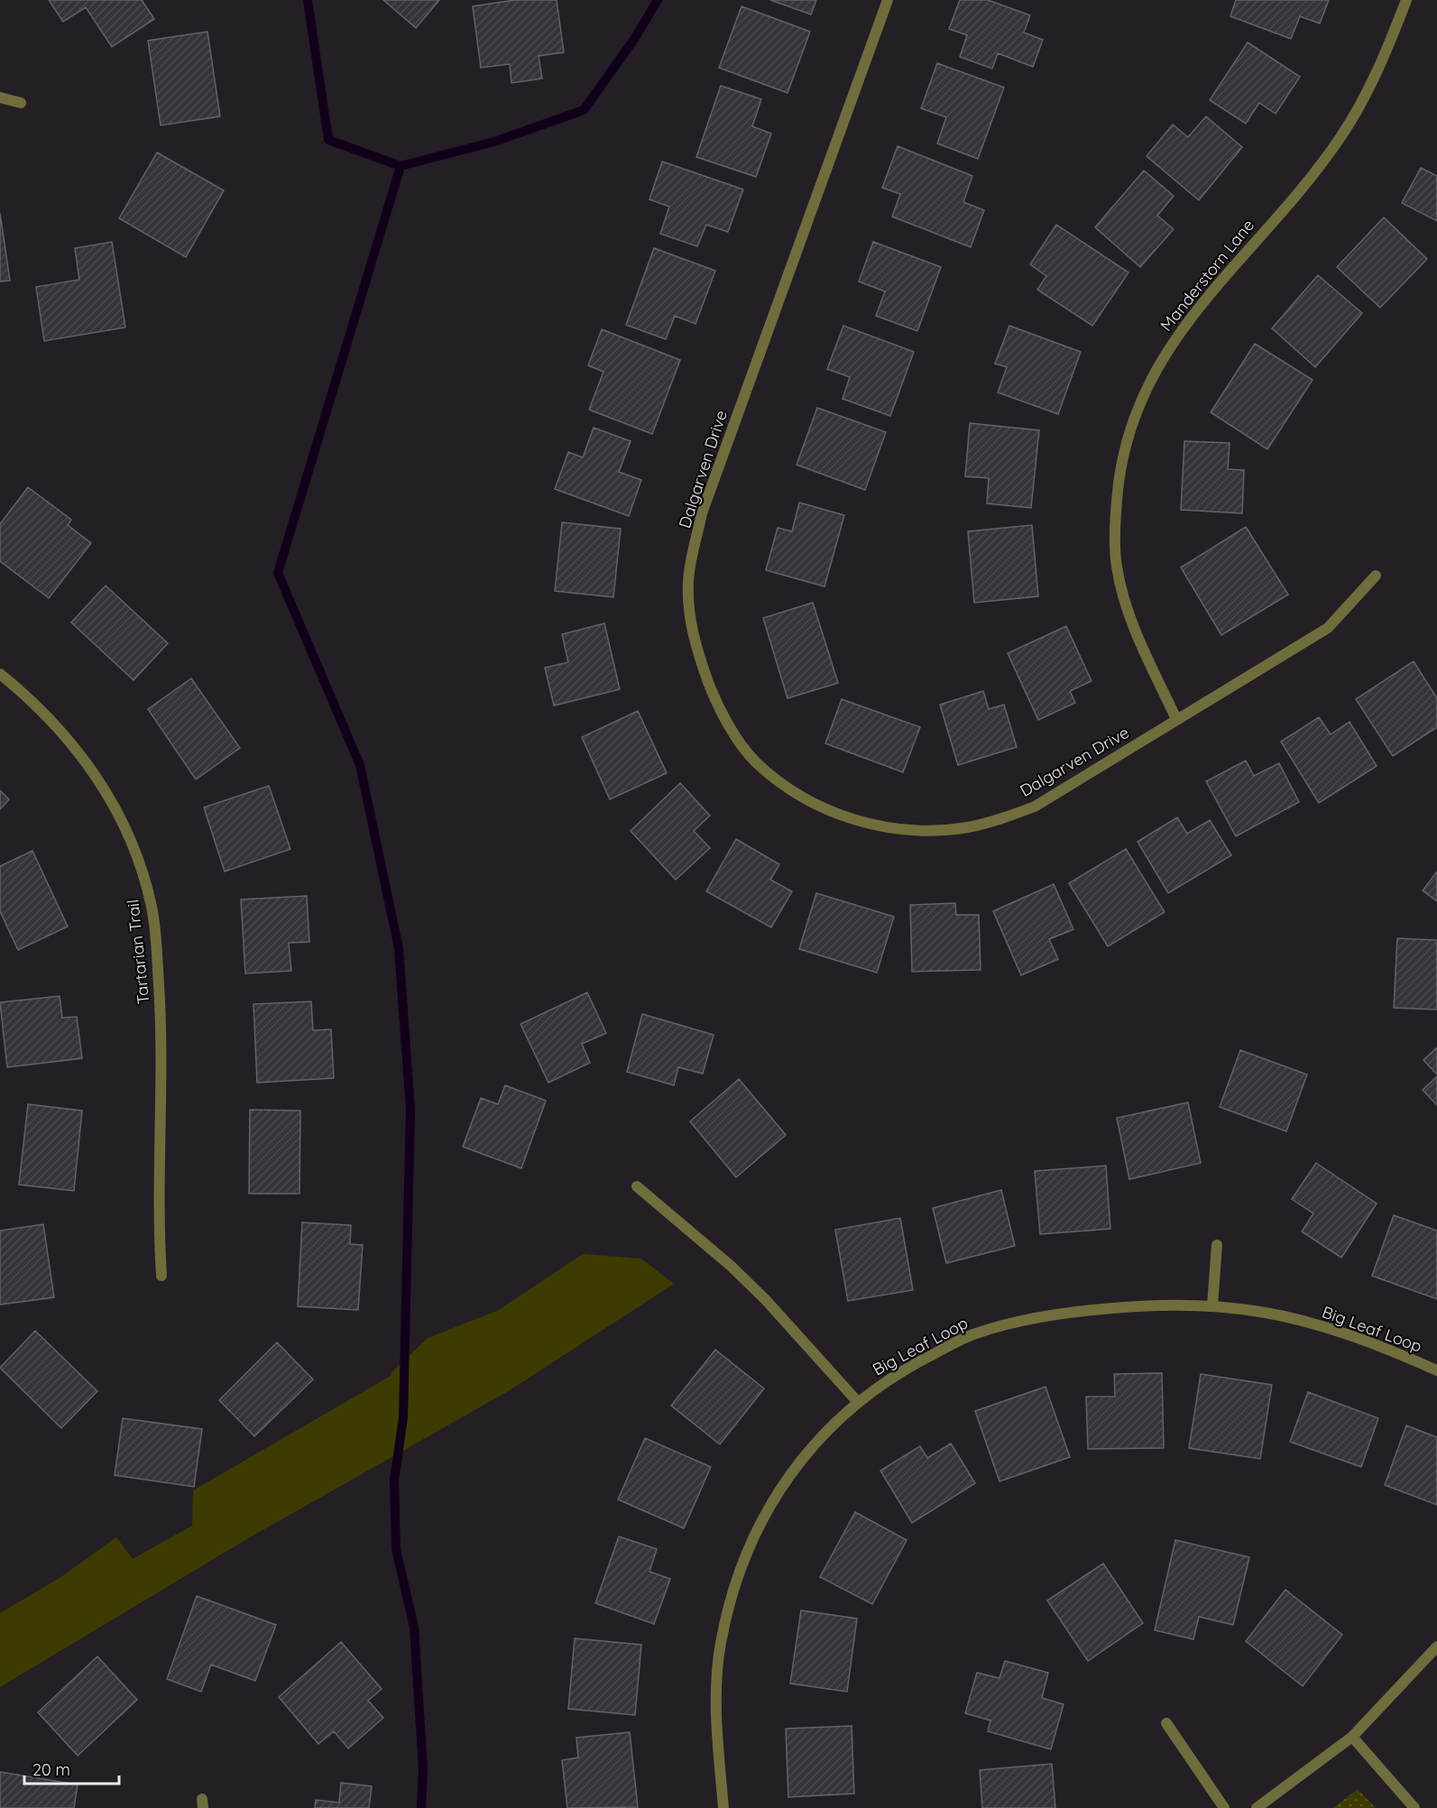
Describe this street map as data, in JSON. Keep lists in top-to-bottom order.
{
  "streets": {
    "street": [
      "Manderstorn Lane",
      "Dalgarven Drive",
      "Tartarian Trail",
      "Big Leaf Loop"
    ]
  },
  "crossings": [
    ["Manderstorn Lane", "Dalgarven Drive"]
  ],
  "scale_bar": "20 m"
}
